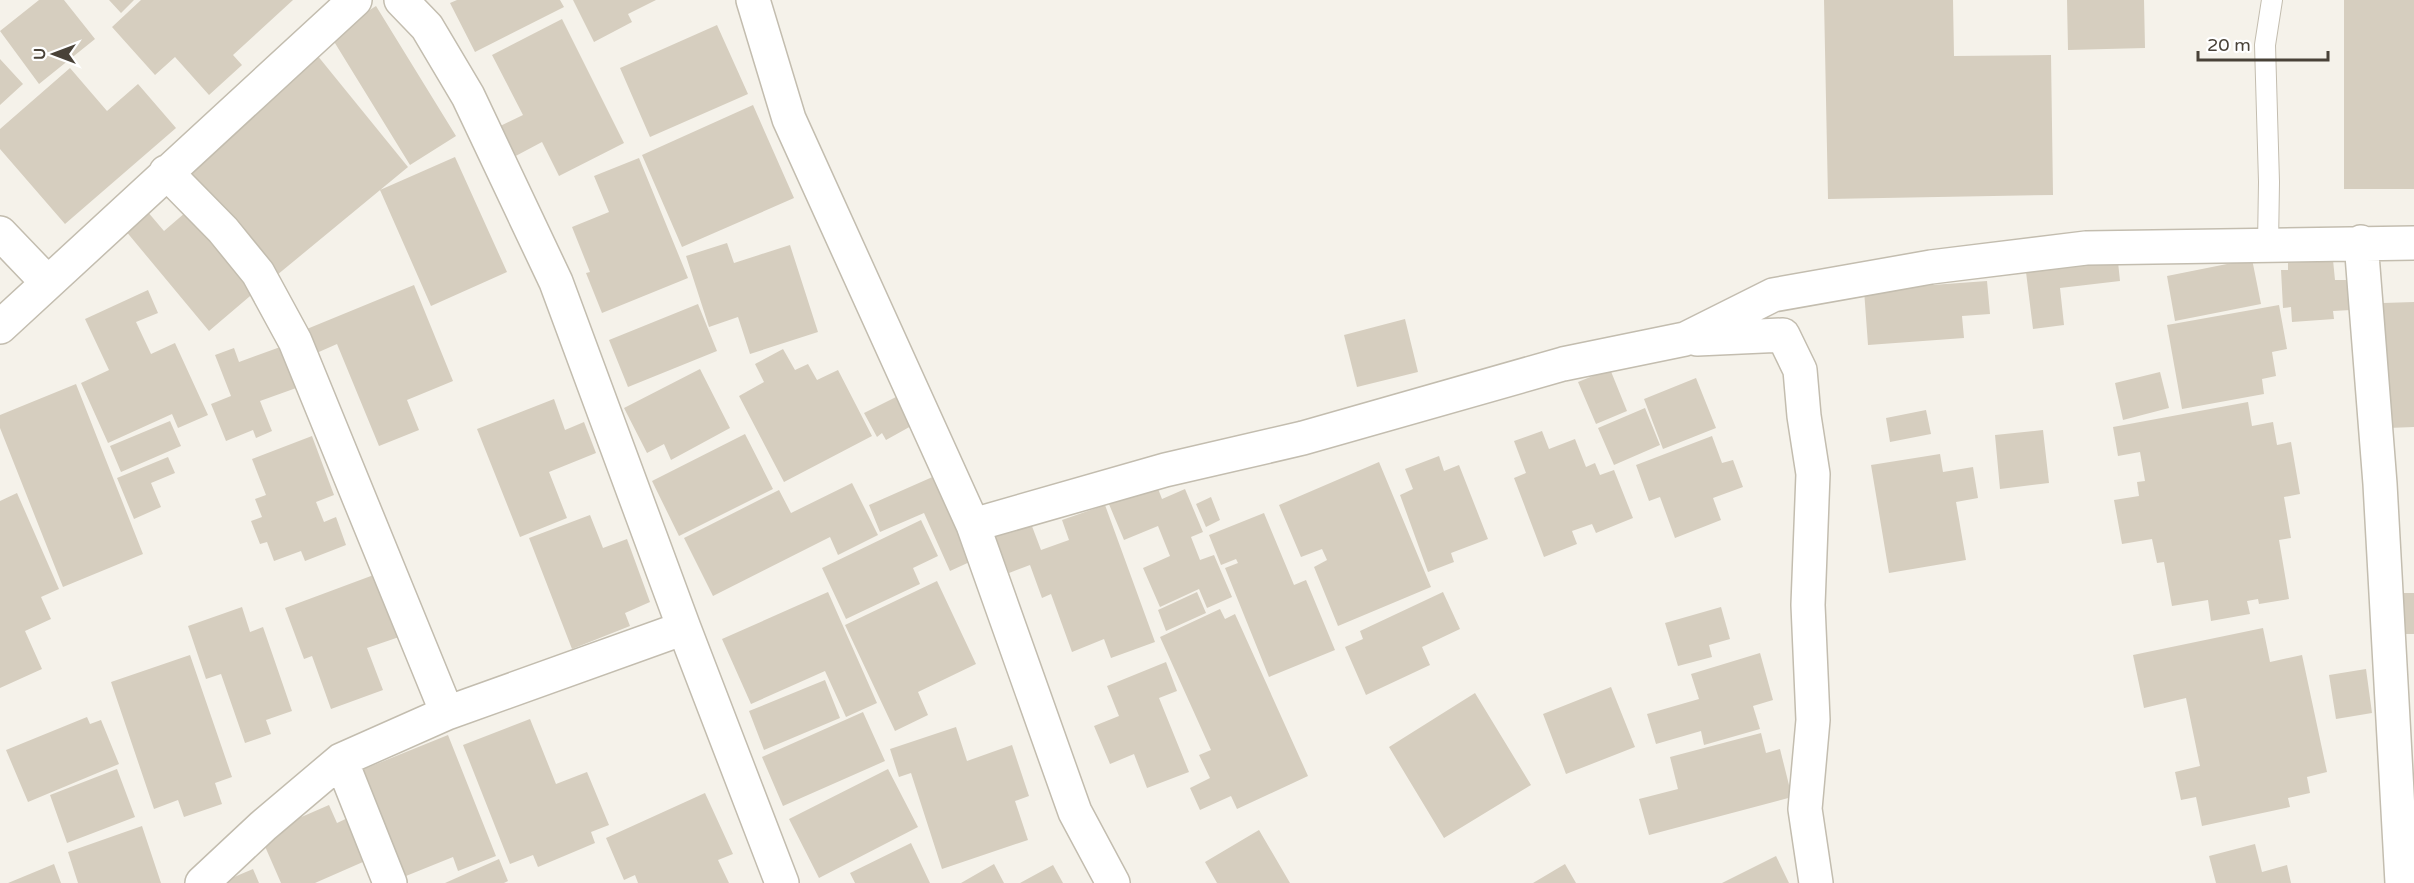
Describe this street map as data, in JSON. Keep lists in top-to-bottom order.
{
  "scale_bar": "20 m",
  "north": "left"
}
